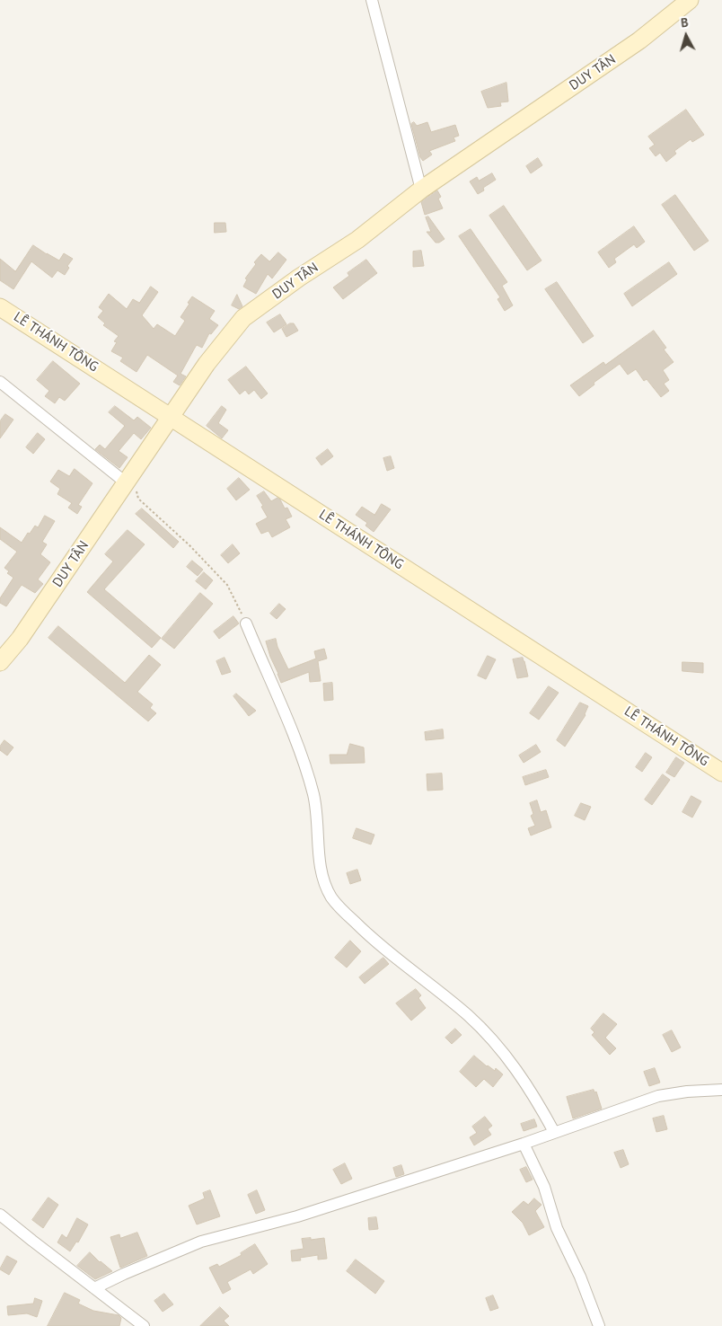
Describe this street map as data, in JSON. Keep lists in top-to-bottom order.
{
  "streets": {
    "street": ["DUY TÂN", "LÊ THÁNH TÔNG"]
  },
  "crossings": [
    ["DUY TÂN", "LÊ THÁNH TÔNG"]
  ],
  "north": "top"
}
